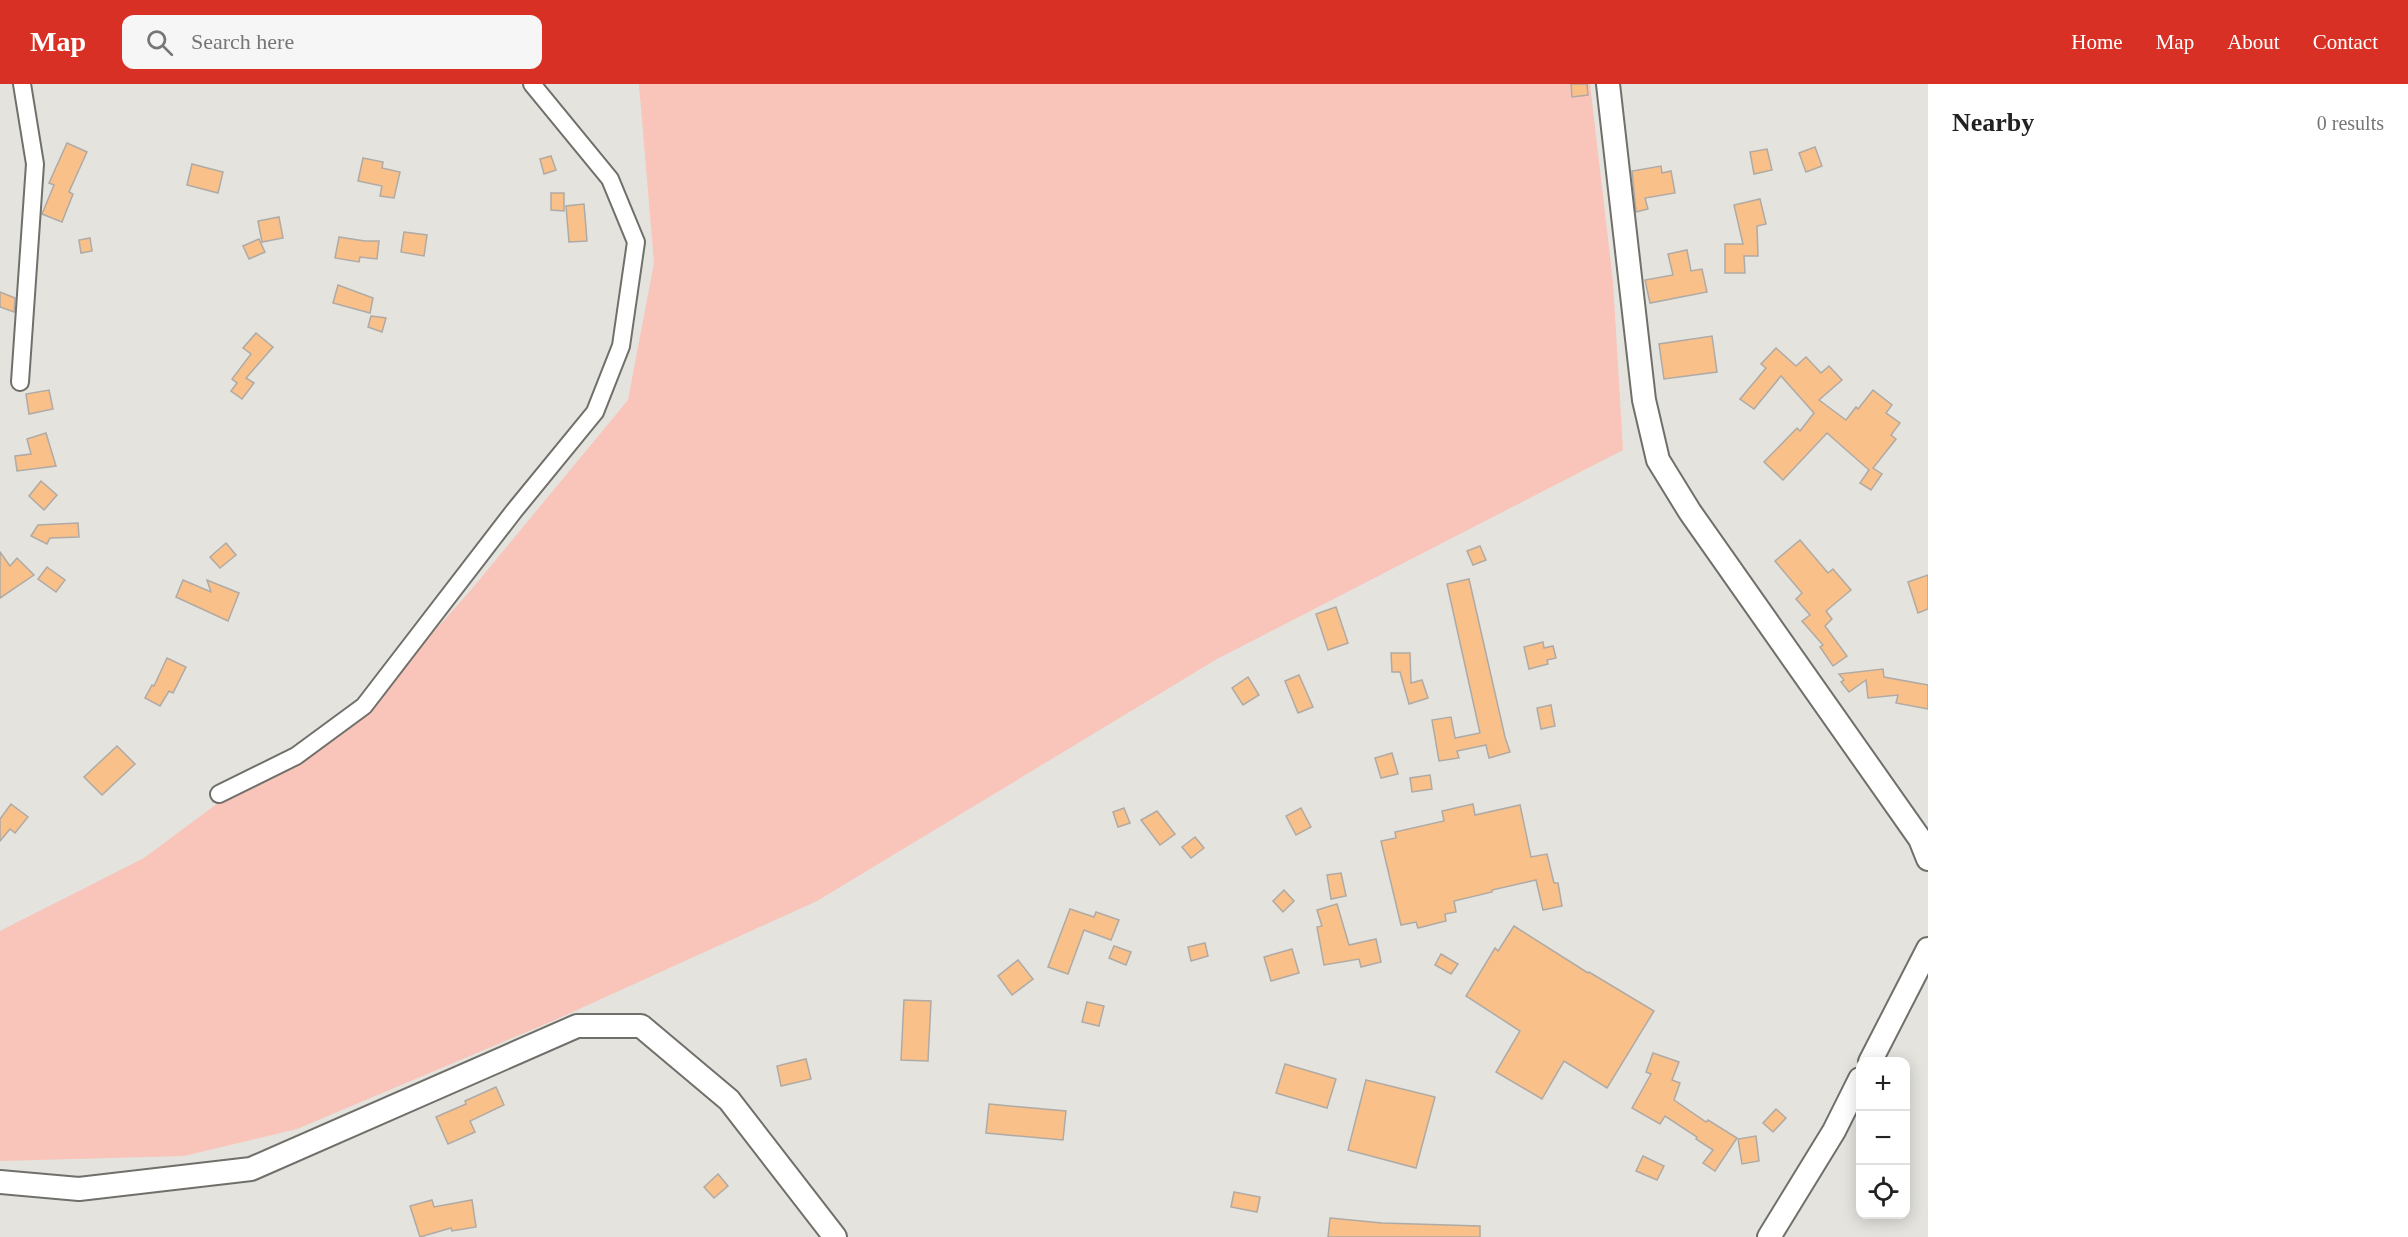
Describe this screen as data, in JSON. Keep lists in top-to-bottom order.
{
  "page": {
    "header": "Map",
    "search": "Search here",
    "nav": [
      "Home",
      "Map",
      "About",
      "Contact"
    ],
    "heading": ["Nearby", "0 results"],
    "map_buttons": ["+", "−"]
  }
}
